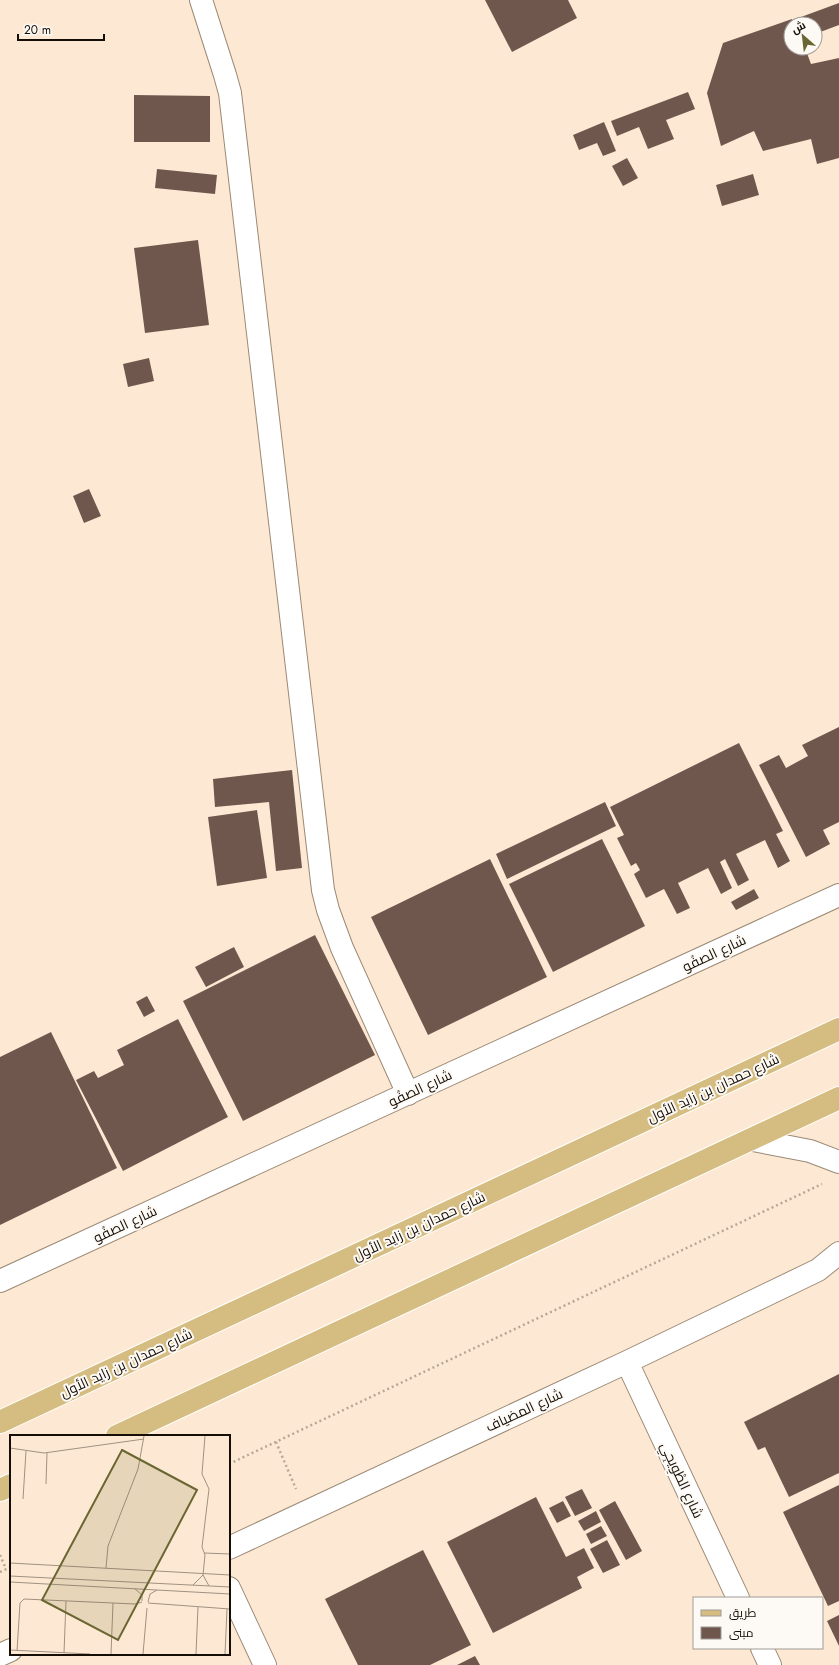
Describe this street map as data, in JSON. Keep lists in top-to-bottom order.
{
  "streets": {
    "main road": ["شارع حمدان بن زايد الأول"],
    "street": ["شارع الصفُو", "شارع المضياف", "شارع الطْوِيجِي"]
  },
  "crossings": [
    ["شارع المضياف", "شارع الطْوِيجِي"]
  ],
  "legend": ["طريق", "مبنى"],
  "scale_bar": "20 m",
  "north": "top left"
}
